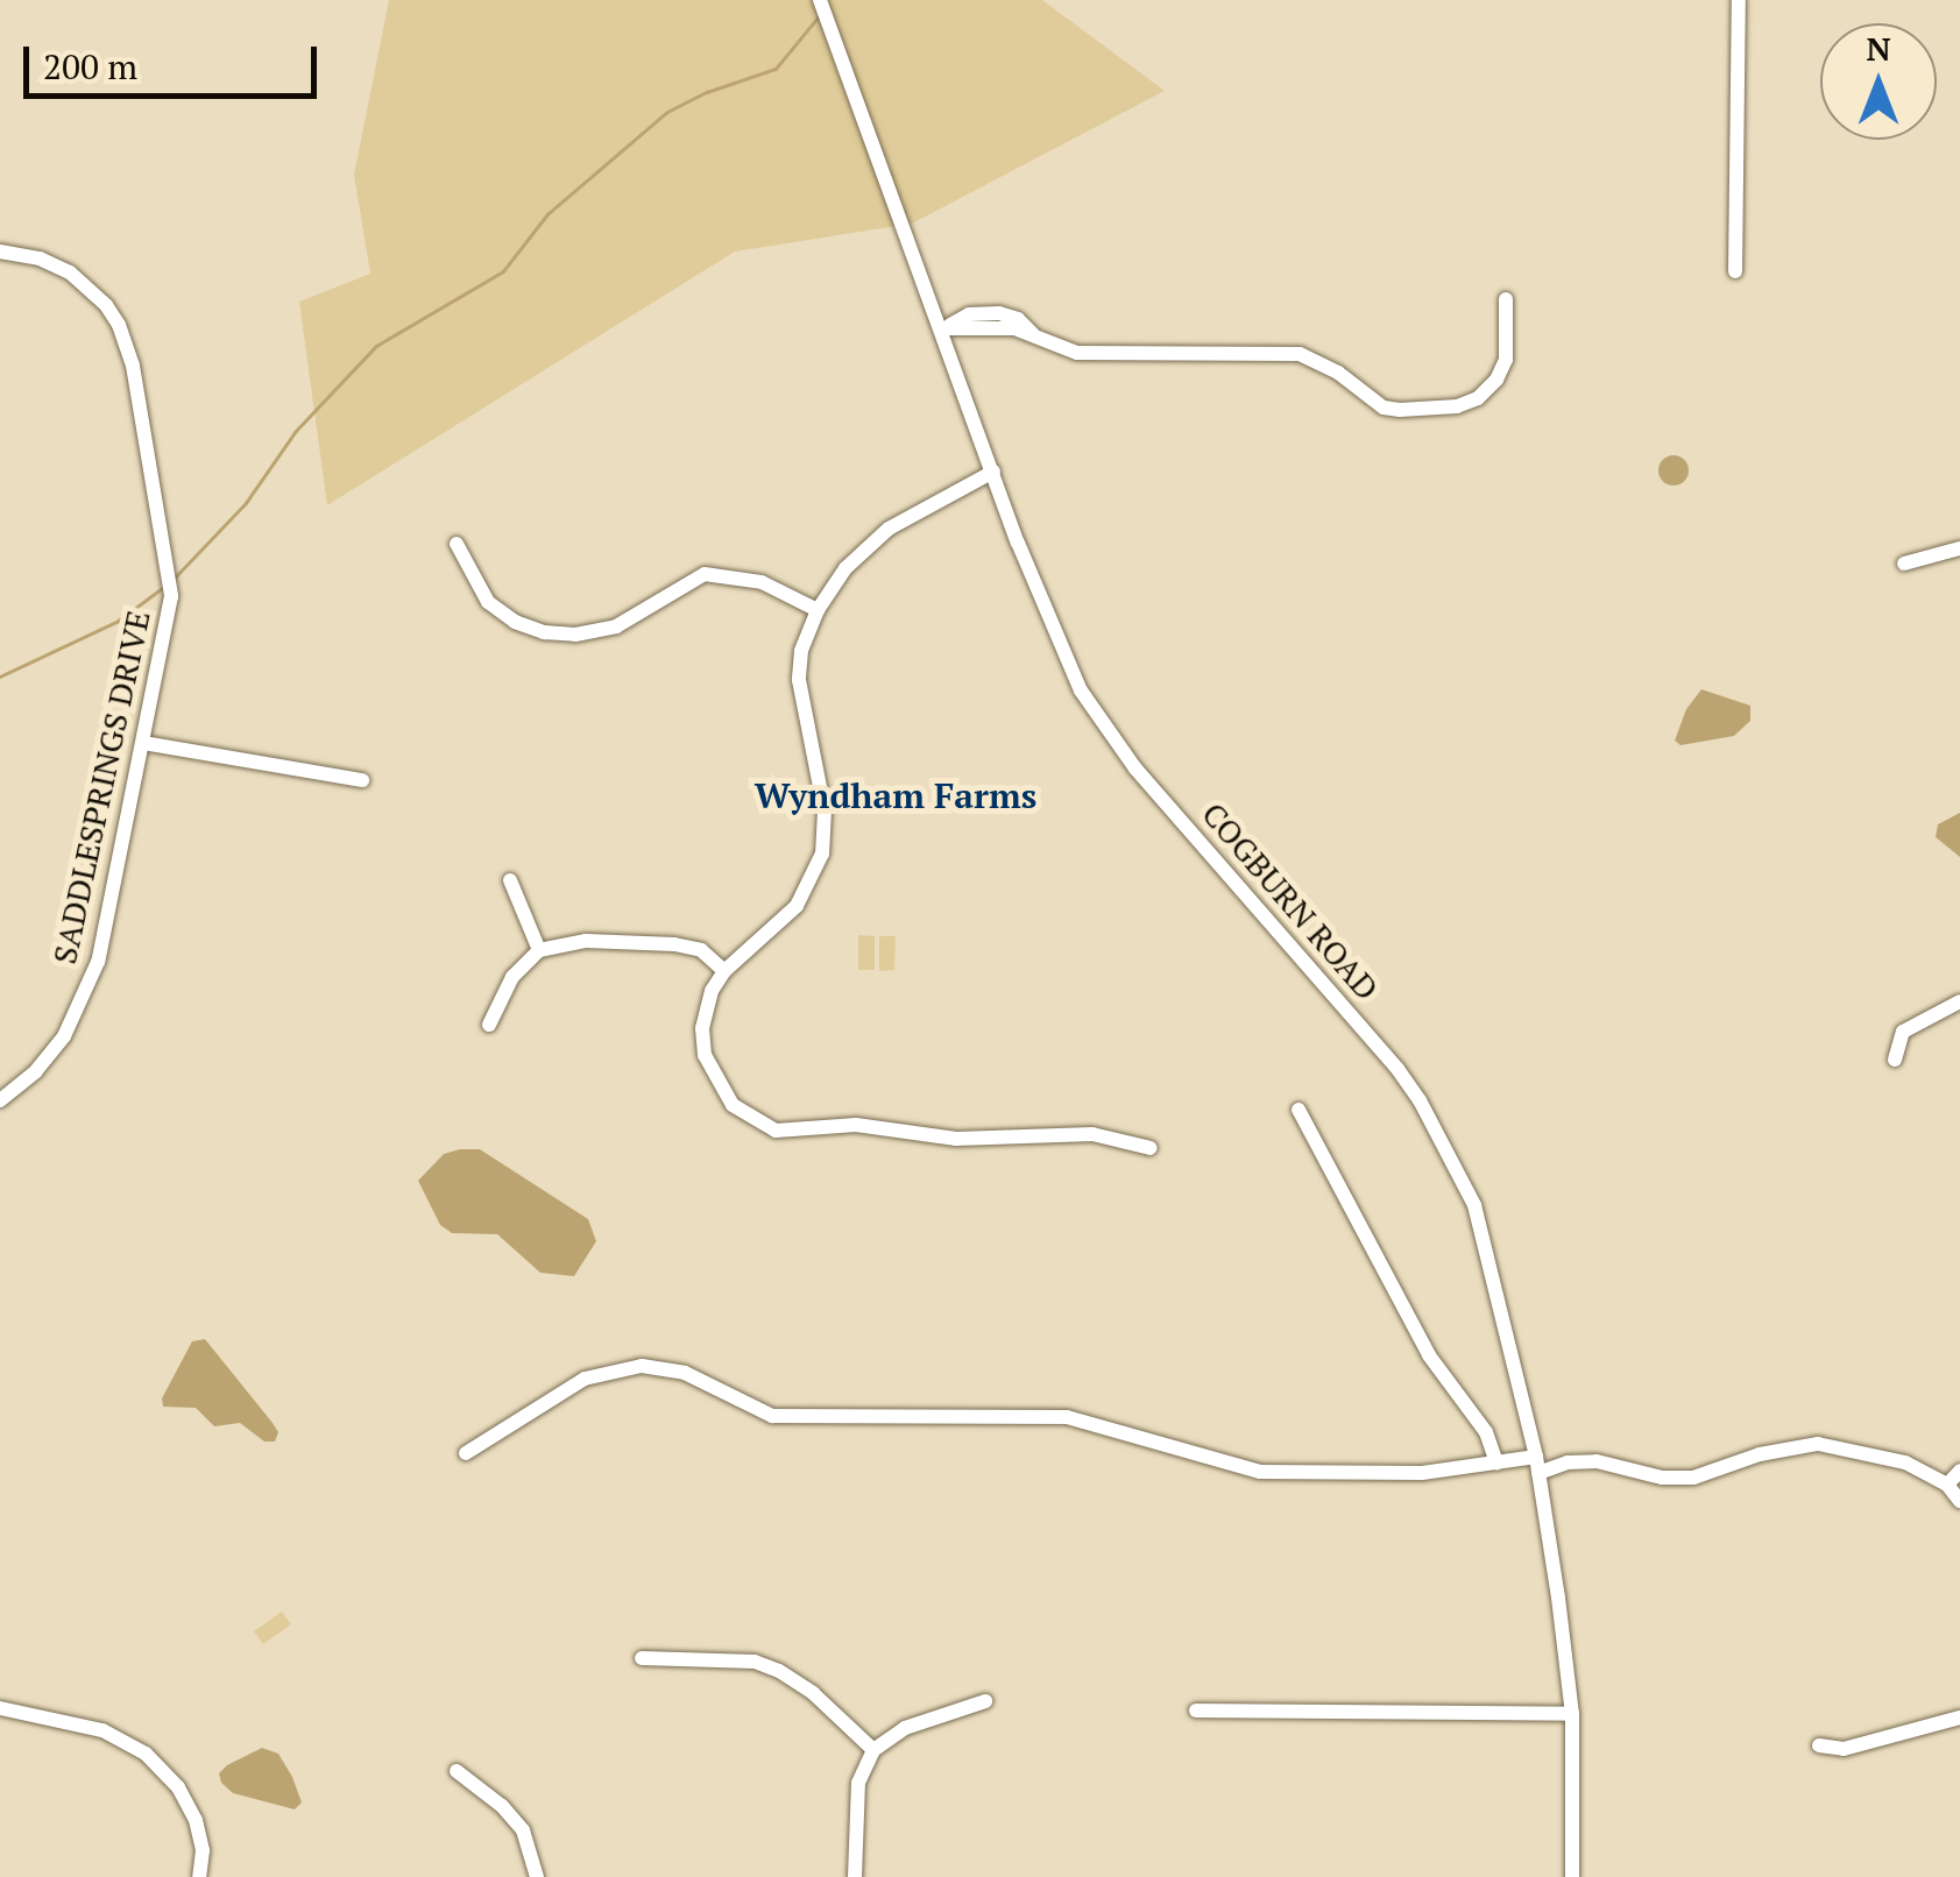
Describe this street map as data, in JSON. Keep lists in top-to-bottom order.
{
  "streets": {
    "street": ["SADDLESPRINGS DRIVE", "COGBURN ROAD"]
  },
  "districts": ["Wyndham Farms"],
  "scale_bar": "200 m",
  "north": "top"
}
